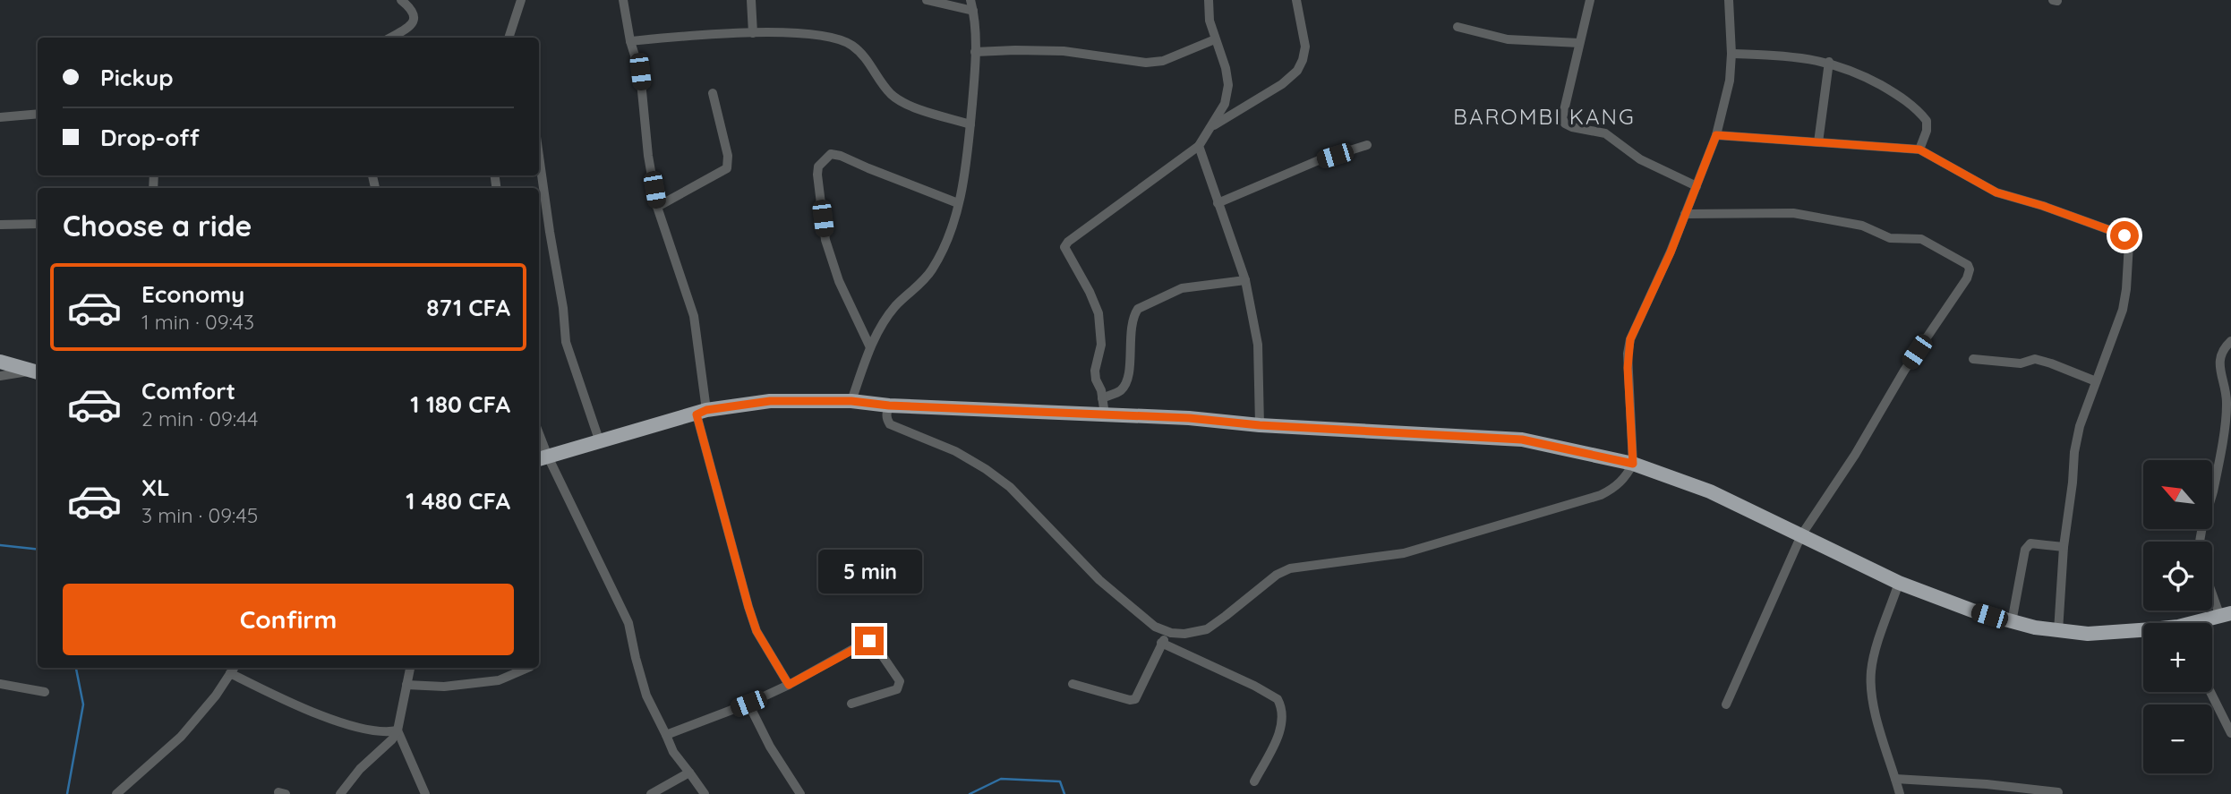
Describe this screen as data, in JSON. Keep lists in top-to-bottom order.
{
  "districts": ["BAROMBI KANG"],
  "north": "top left",
  "page": {
    "banner": ["Pickup", "Drop-off"],
    "heading": "Choose a ride",
    "list": [
      {
        "name": "Economy",
        "note": "1 min · 09:43",
        "value": "871 CFA"
      },
      {
        "name": "Comfort",
        "note": "2 min · 09:44",
        "value": "1 180 CFA"
      },
      {
        "name": "XL",
        "note": "3 min · 09:45",
        "value": "1 480 CFA"
      }
    ],
    "map_buttons": ["+", "−"],
    "bubble": "5 min",
    "buttons": "Confirm"
  }
}
